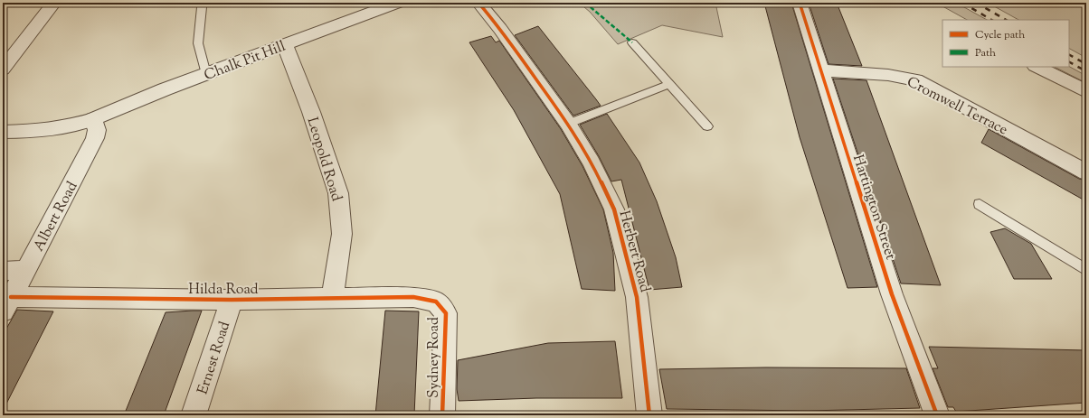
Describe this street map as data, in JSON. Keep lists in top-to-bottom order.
{
  "streets": {
    "street": [
      "Chalk Pit Hill",
      "Cromwell Terrace",
      "Leopold Road",
      "Hartington Street",
      "Albert Road",
      "Herbert Road",
      "Hilda Road",
      "Ernest Road",
      "Sydney Road"
    ]
  },
  "crossings": [
    ["Chalk Pit Hill", "Leopold Road"],
    ["Chalk Pit Hill", "Albert Road"],
    ["Cromwell Terrace", "Hartington Street"],
    ["Leopold Road", "Hilda Road"],
    ["Albert Road", "Hilda Road"],
    ["Hilda Road", "Ernest Road"],
    ["Hilda Road", "Sydney Road"]
  ],
  "legend": ["Cycle path", "Path"]
}
